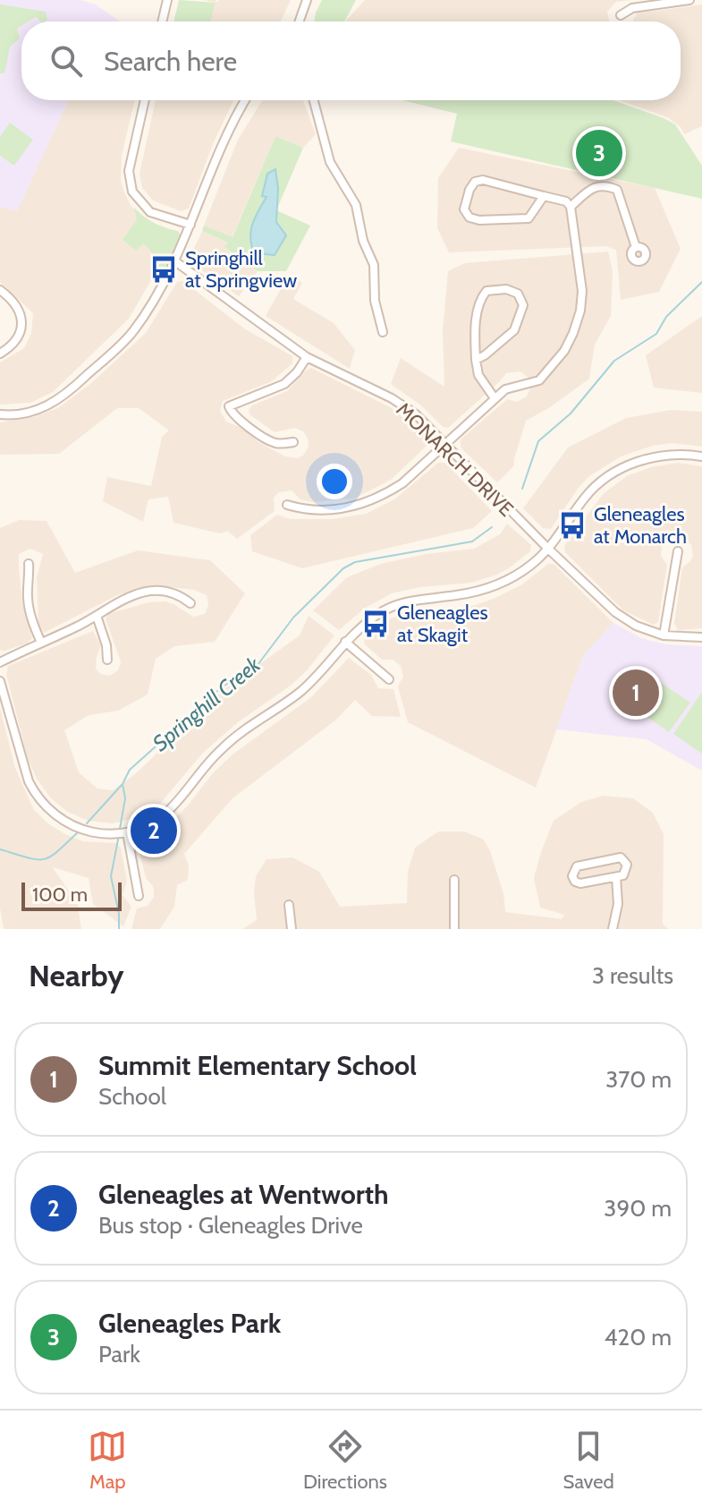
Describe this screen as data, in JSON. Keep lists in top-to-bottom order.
{
  "streets": {
    "street": ["MONARCH DRIVE"]
  },
  "water": ["Springhill Creek"],
  "places": {
    "bus stop": ["Springhill at Springview", "Gleneagles at Monarch", "Gleneagles at Skagit"]
  },
  "scale_bar": "100 m",
  "page": {
    "search": "Search here",
    "pins": ["3", "1", "2"],
    "scale": "100 m",
    "heading": ["Nearby", "3 results"],
    "list": [
      {
        "mark": "1",
        "name": "Summit Elementary School",
        "note": "School",
        "value": "370 m"
      },
      {
        "mark": "2",
        "name": "Gleneagles at Wentworth",
        "note": "Bus stop · Gleneagles Drive",
        "value": "390 m"
      },
      {
        "mark": "3",
        "name": "Gleneagles Park",
        "note": "Park",
        "value": "420 m"
      }
    ],
    "nav": ["Map", "Directions", "Saved"]
  }
}
